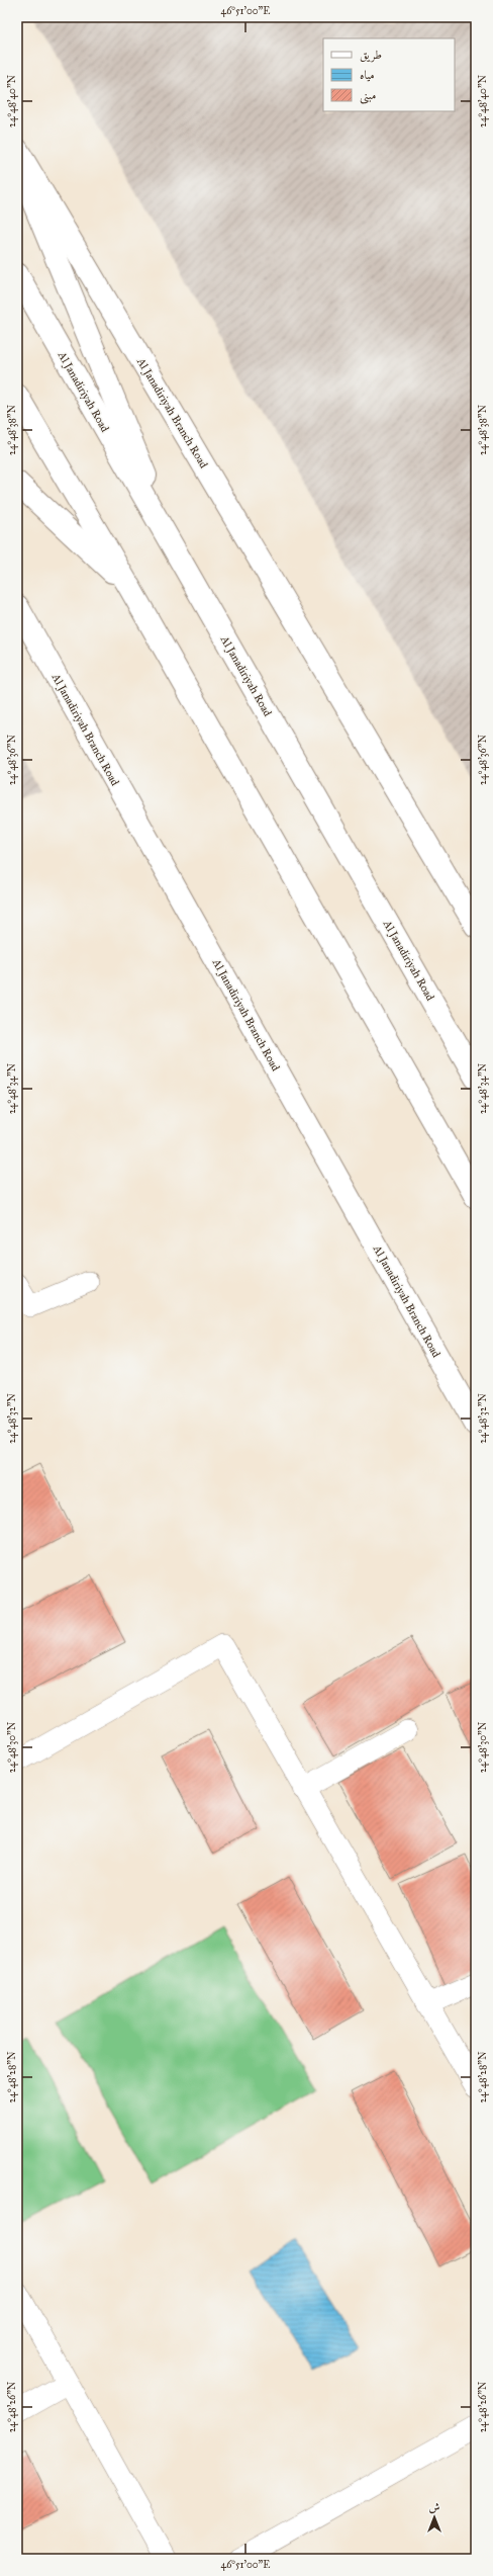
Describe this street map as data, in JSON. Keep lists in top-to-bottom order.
{
  "streets": {
    "main road": ["Al Janadiriyah Road", "Al Janadiriyah Branch Road"]
  },
  "legend": ["طريق", "مياه", "مبنى"],
  "north": "top",
  "coordinates": [
    "46°51'00\"E",
    "24°48'40\"N",
    "24°48'38\"N",
    "24°48'36\"N",
    "24°48'34\"N",
    "24°48'32\"N",
    "24°48'30\"N",
    "24°48'28\"N",
    "24°48'26\"N"
  ]
}
